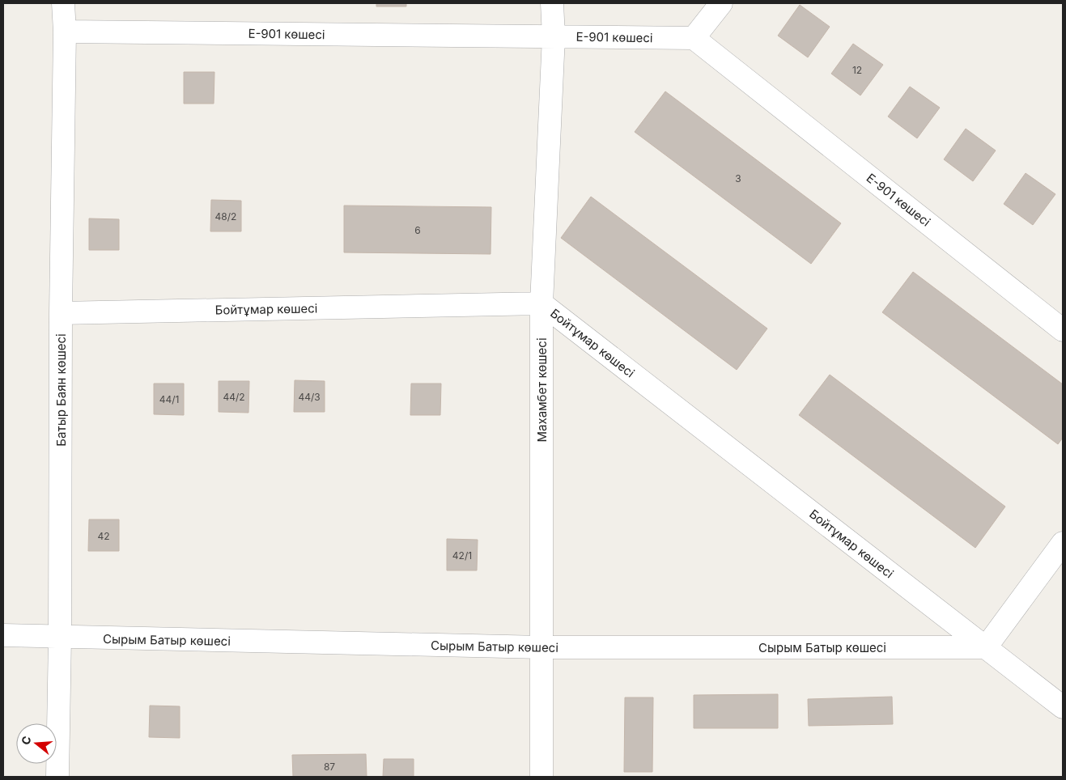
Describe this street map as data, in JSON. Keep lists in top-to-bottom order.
{
  "streets": {
    "street": [
      "Е-901 көшесі",
      "Бойтұмар көшесі",
      "Батыр Баян көшесі",
      "Махамбет көшесі",
      "Сырым Батыр көшесі"
    ]
  },
  "crossings": [
    ["Е-901 көшесі", "Батыр Баян көшесі"],
    ["Е-901 көшесі", "Махамбет көшесі"],
    ["Бойтұмар көшесі", "Батыр Баян көшесі"],
    ["Бойтұмар көшесі", "Махамбет көшесі"],
    ["Бойтұмар көшесі", "Сырым Батыр көшесі"],
    ["Батыр Баян көшесі", "Сырым Батыр көшесі"],
    ["Махамбет көшесі", "Сырым Батыр көшесі"]
  ],
  "house_numbers": [
    "12",
    "3",
    "48/2",
    "6",
    "44/2",
    "44/3",
    "44/1",
    "42",
    "42/1",
    "87"
  ],
  "north": "left"
}
